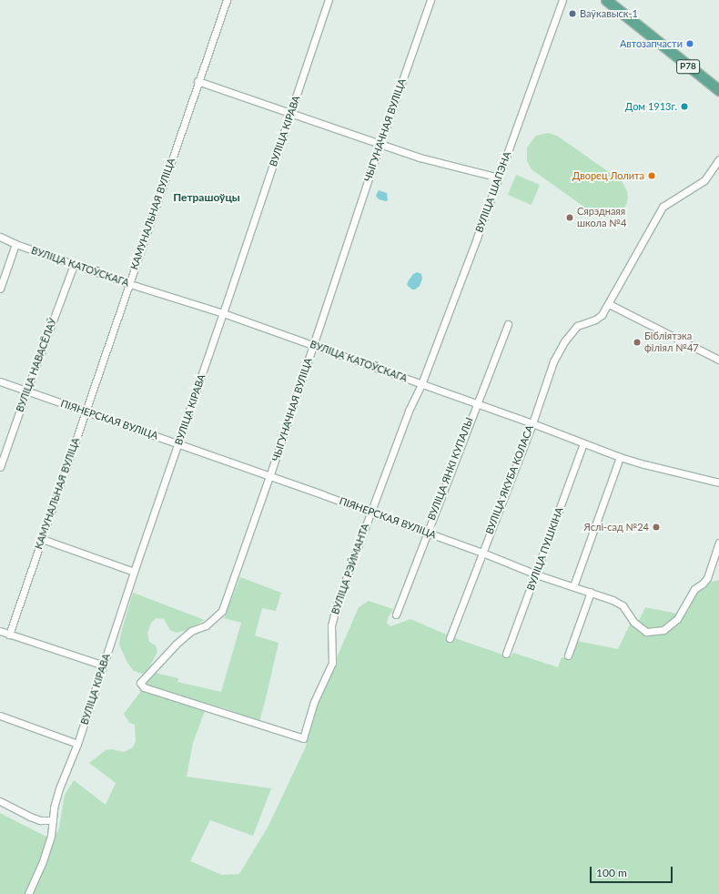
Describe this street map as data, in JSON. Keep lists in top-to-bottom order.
{
  "streets": {
    "main road": ["Р78"],
    "street": [
      "ЧЫГУНАЧНАЯ ВУЛІЦА",
      "ВУЛІЦА КІРАВА",
      "ВУЛІЦА ШАПЭНА",
      "КАМУНАЛЬНАЯ ВУЛІЦА",
      "ВУЛІЦА КАТОЎСКАГА",
      "ВУЛІЦА НАВАСЁЛАЎ",
      "ПІЯНЕРСКАЯ ВУЛІЦА",
      "ВУЛІЦА ЯНКІ КУПАЛЫ",
      "ВУЛІЦА ЯКУБА КОЛАСА",
      "ВУЛІЦА ПУШКІНА",
      "ВУЛІЦА РЭЙМАНТА"
    ]
  },
  "crossings": [
    ["ЧЫГУНАЧНАЯ ВУЛІЦА", "ВУЛІЦА КАТОЎСКАГА"],
    ["ЧЫГУНАЧНАЯ ВУЛІЦА", "ПІЯНЕРСКАЯ ВУЛІЦА"],
    ["ЧЫГУНАЧНАЯ ВУЛІЦА", "ВУЛІЦА РЭЙМАНТА"],
    ["ВУЛІЦА КІРАВА", "ВУЛІЦА КАТОЎСКАГА"],
    ["ВУЛІЦА КІРАВА", "ПІЯНЕРСКАЯ ВУЛІЦА"],
    ["ВУЛІЦА ШАПЭНА", "ВУЛІЦА КАТОЎСКАГА"],
    ["ВУЛІЦА ШАПЭНА", "ВУЛІЦА РЭЙМАНТА"],
    ["КАМУНАЛЬНАЯ ВУЛІЦА", "ВУЛІЦА КАТОЎСКАГА"],
    ["КАМУНАЛЬНАЯ ВУЛІЦА", "ПІЯНЕРСКАЯ ВУЛІЦА"],
    ["ВУЛІЦА КАТОЎСКАГА", "ВУЛІЦА НАВАСЁЛАЎ"],
    ["ВУЛІЦА КАТОЎСКАГА", "ВУЛІЦА ЯНКІ КУПАЛЫ"],
    ["ВУЛІЦА КАТОЎСКАГА", "ВУЛІЦА ЯКУБА КОЛАСА"],
    ["ВУЛІЦА КАТОЎСКАГА", "ВУЛІЦА ПУШКІНА"],
    ["ВУЛІЦА КАТОЎСКАГА", "ВУЛІЦА РЭЙМАНТА"],
    ["ВУЛІЦА НАВАСЁЛАЎ", "ПІЯНЕРСКАЯ ВУЛІЦА"],
    ["ПІЯНЕРСКАЯ ВУЛІЦА", "ВУЛІЦА ЯНКІ КУПАЛЫ"],
    ["ПІЯНЕРСКАЯ ВУЛІЦА", "ВУЛІЦА ЯКУБА КОЛАСА"],
    ["ПІЯНЕРСКАЯ ВУЛІЦА", "ВУЛІЦА ПУШКІНА"],
    ["ПІЯНЕРСКАЯ ВУЛІЦА", "ВУЛІЦА РЭЙМАНТА"]
  ],
  "districts": ["Петрашоўцы"],
  "places": [
    "Ваўкавыск-1",
    "Автозапчасти",
    "Дом 1913г.",
    "Дворец Лолита",
    "Сярэднаяя школа №4",
    "Бібліятэка філіял №47",
    "Яслі-сад №24"
  ],
  "scale_bar": "100 m"
}
